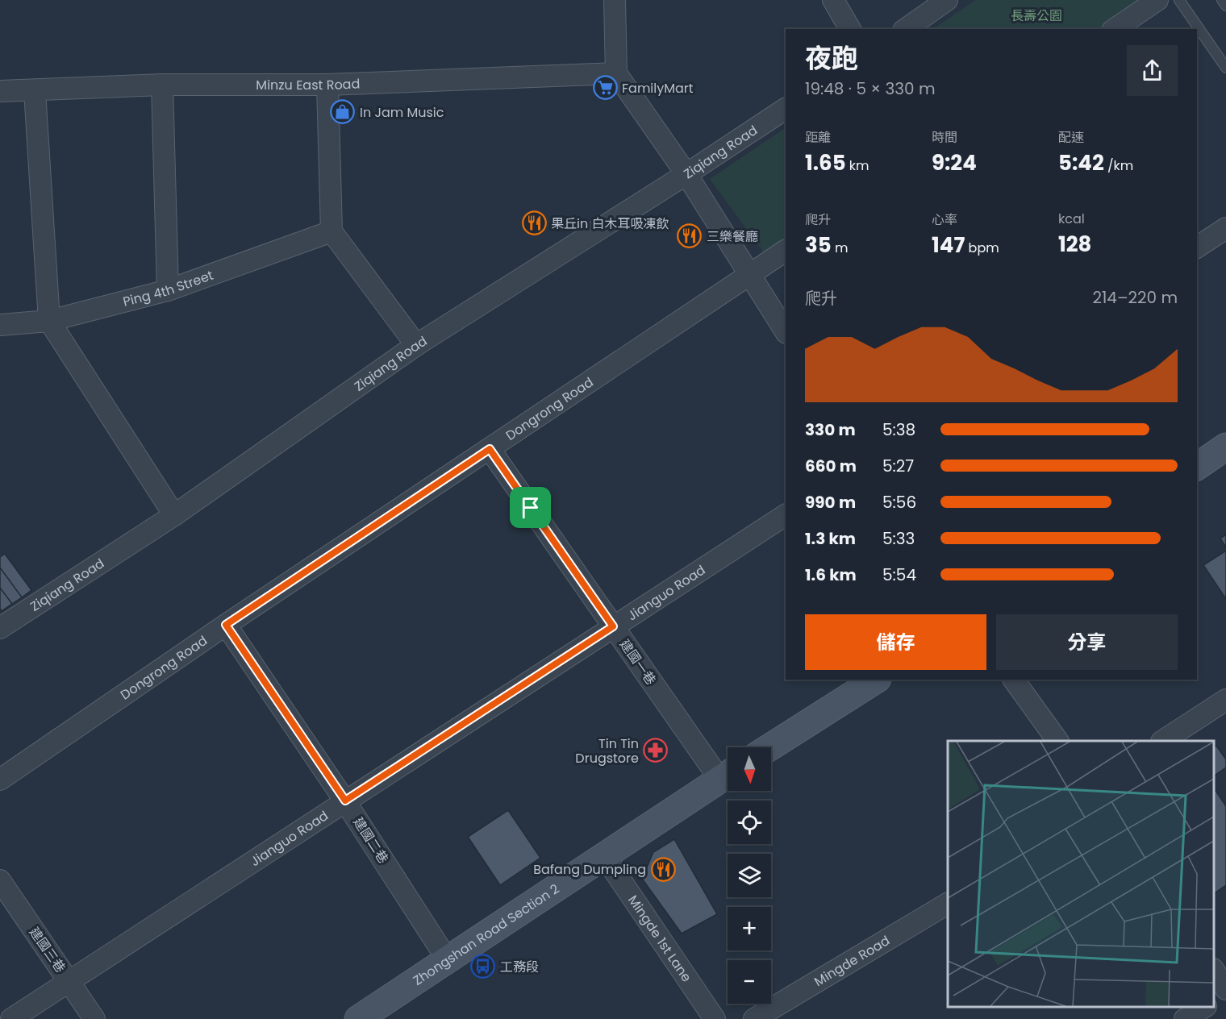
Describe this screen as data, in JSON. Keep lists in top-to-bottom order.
{
  "streets": {
    "street": [
      "Minzu East Road",
      "Ziqiang Road",
      "Ping 4th Street",
      "Dongrong Road",
      "Jianguo Road",
      "建國一巷",
      "建國二巷",
      "Zhongshan Road Section 2",
      "Mingde 1st Lane",
      "建國三巷",
      "Mingde Road"
    ]
  },
  "crossings": [
    ["Dongrong Road", "建國一巷"],
    ["Dongrong Road", "建國二巷"],
    ["Jianguo Road", "建國一巷"],
    ["Jianguo Road", "建國二巷"],
    ["Jianguo Road", "建國三巷"],
    ["建國一巷", "Zhongshan Road Section 2"],
    ["建國二巷", "Zhongshan Road Section 2"],
    ["Zhongshan Road Section 2", "Mingde 1st Lane"]
  ],
  "parks": ["長壽公園"],
  "places": {
    "supermarket": ["FamilyMart"],
    "shop": ["In Jam Music"],
    "restaurant": ["果丘in 白木耳吸凍飲", "三樂餐廳", "Bafang Dumpling"],
    "pharmacy": ["Tin Tin Drugstore"],
    "bus stop": ["工務段"]
  },
  "north": "bottom",
  "page": {
    "heading": ["夜跑", "19:48 · 5 × 330 m"],
    "stats": [
      ["距離", "1.65 km"],
      ["時間", "9:24"],
      ["配速", "5:42 /km"],
      ["爬升", "35 m"],
      ["心率", "147 bpm"],
      ["kcal", "128"]
    ],
    "chart": ["爬升", "214–220 m"],
    "list": [
      {
        "name": "330 m",
        "note": "5:38"
      },
      {
        "name": "660 m",
        "note": "5:27"
      },
      {
        "name": "990 m",
        "note": "5:56"
      },
      {
        "name": "1.3 km",
        "note": "5:33"
      },
      {
        "name": "1.6 km",
        "note": "5:54"
      }
    ],
    "buttons": ["儲存", "分享"],
    "map_buttons": ["+", "−"]
  }
}
